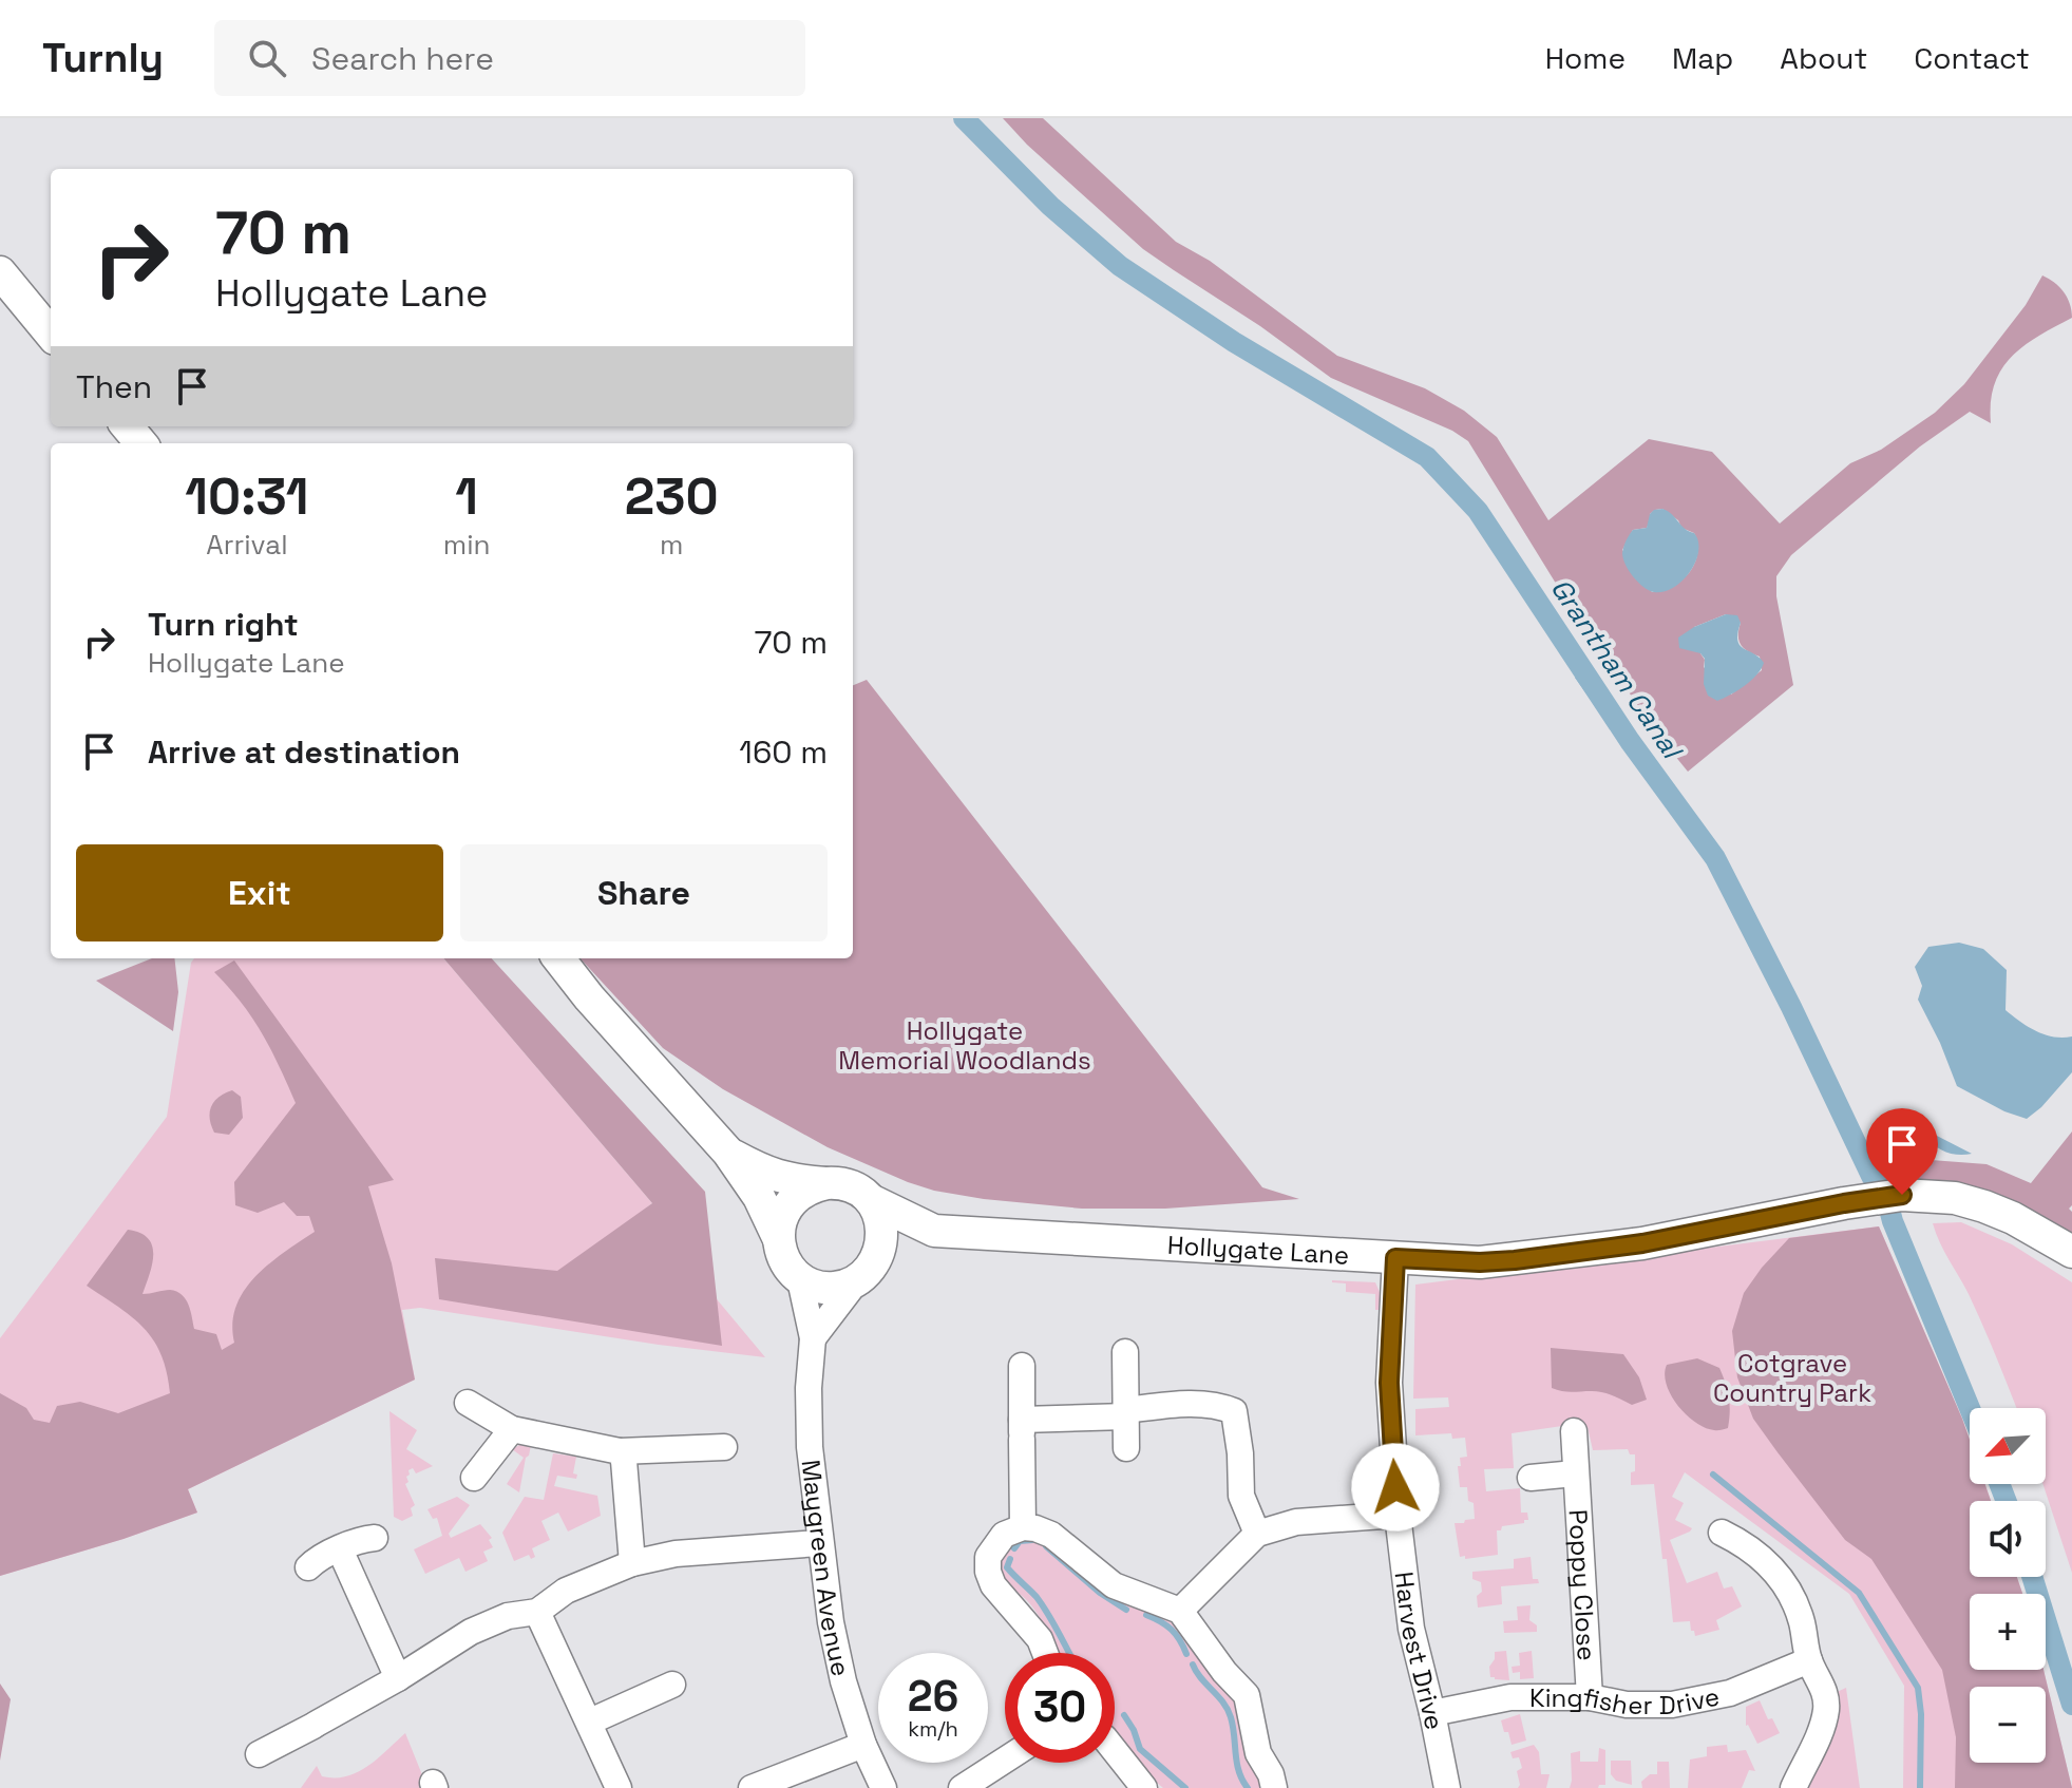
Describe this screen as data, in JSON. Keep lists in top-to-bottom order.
{
  "streets": {
    "street": [
      "Hollygate Lane",
      "Maygreen Avenue",
      "Poppy Close",
      "Harvest Drive",
      "Kingfisher Drive"
    ]
  },
  "crossings": [
    ["Hollygate Lane", "Maygreen Avenue"],
    ["Hollygate Lane", "Harvest Drive"],
    ["Poppy Close", "Kingfisher Drive"],
    ["Harvest Drive", "Kingfisher Drive"]
  ],
  "water": ["Grantham Canal"],
  "parks": ["Hollygate Memorial Woodlands", "Cotgrave Country Park"],
  "north": "bottom left",
  "page": {
    "header": "Turnly",
    "search": "Search here",
    "nav": [
      "Home",
      "Map",
      "About",
      "Contact"
    ],
    "turn": ["70 m", "Hollygate Lane"],
    "then": "Then",
    "eta": [
      "10:31",
      "Arrival",
      "1",
      "min",
      "230",
      "m"
    ],
    "list": [
      {
        "name": "Turn right",
        "note": "Hollygate Lane",
        "value": "70 m"
      },
      {
        "name": "Arrive at destination",
        "value": "160 m"
      }
    ],
    "buttons": ["Exit", "Share"],
    "map_buttons": ["+", "−"],
    "speed": "26 km/h",
    "limit": "30"
  }
}
